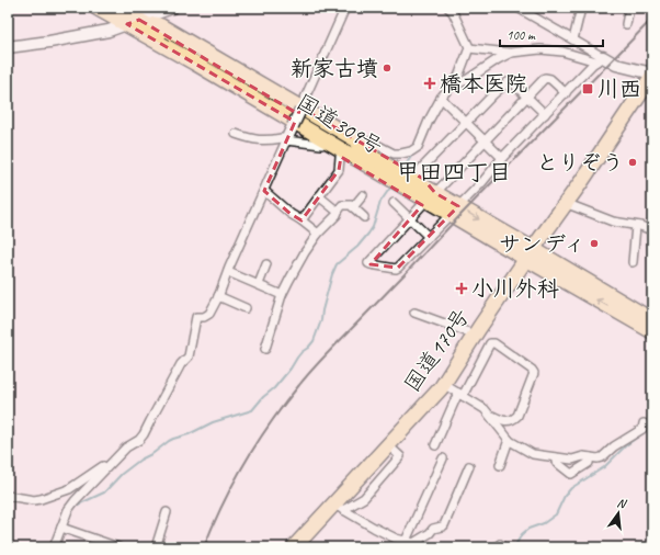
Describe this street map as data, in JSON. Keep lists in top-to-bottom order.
{
  "streets": {
    "highway": ["国道309号", "国道170号"]
  },
  "crossings": [
    ["国道309号", "国道170号"]
  ],
  "districts": ["甲田四丁目"],
  "places": {
    "other": ["新家古墳", "とりぞう", "サンディ"],
    "health": ["橋本医院", "小川外科"],
    "transit": ["川西"]
  },
  "scale_bar": "100 m",
  "north": "top"
}
